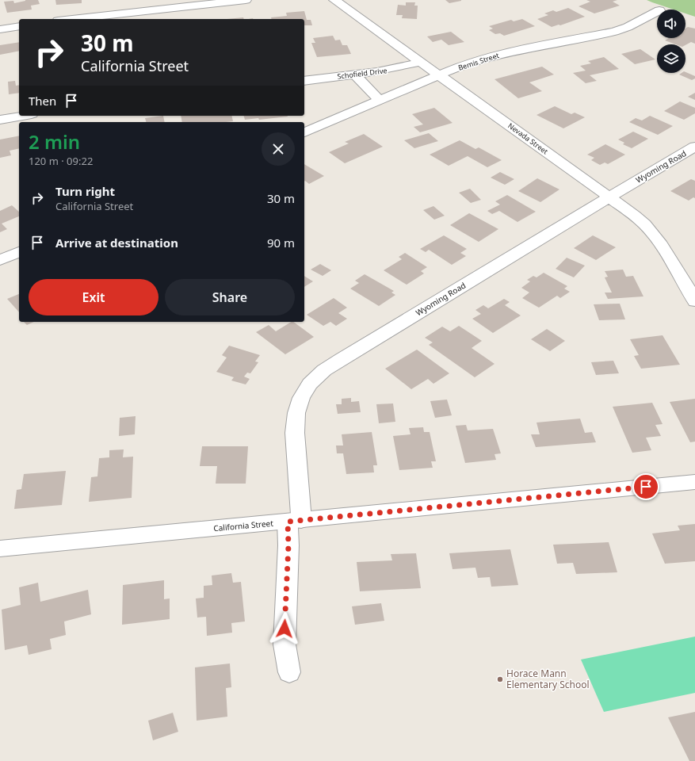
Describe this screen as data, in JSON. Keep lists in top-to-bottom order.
{
  "streets": {
    "street": [
      "Bemis Street",
      "Schofield Drive",
      "Nevada Street",
      "Wyoming Road",
      "California Street"
    ]
  },
  "crossings": [
    ["Bemis Street", "Nevada Street"],
    ["Schofield Drive", "Nevada Street"],
    ["Nevada Street", "Wyoming Road"],
    ["Wyoming Road", "California Street"]
  ],
  "places": ["Horace Mann Elementary School"],
  "page": {
    "turn": ["30 m", "California Street"],
    "then": "Then",
    "heading": ["2 min", "120 m · 09:22"],
    "list": [
      {
        "name": "Turn right",
        "note": "California Street",
        "value": "30 m"
      },
      {
        "name": "Arrive at destination",
        "value": "90 m"
      }
    ],
    "buttons": ["Exit", "Share"]
  }
}
